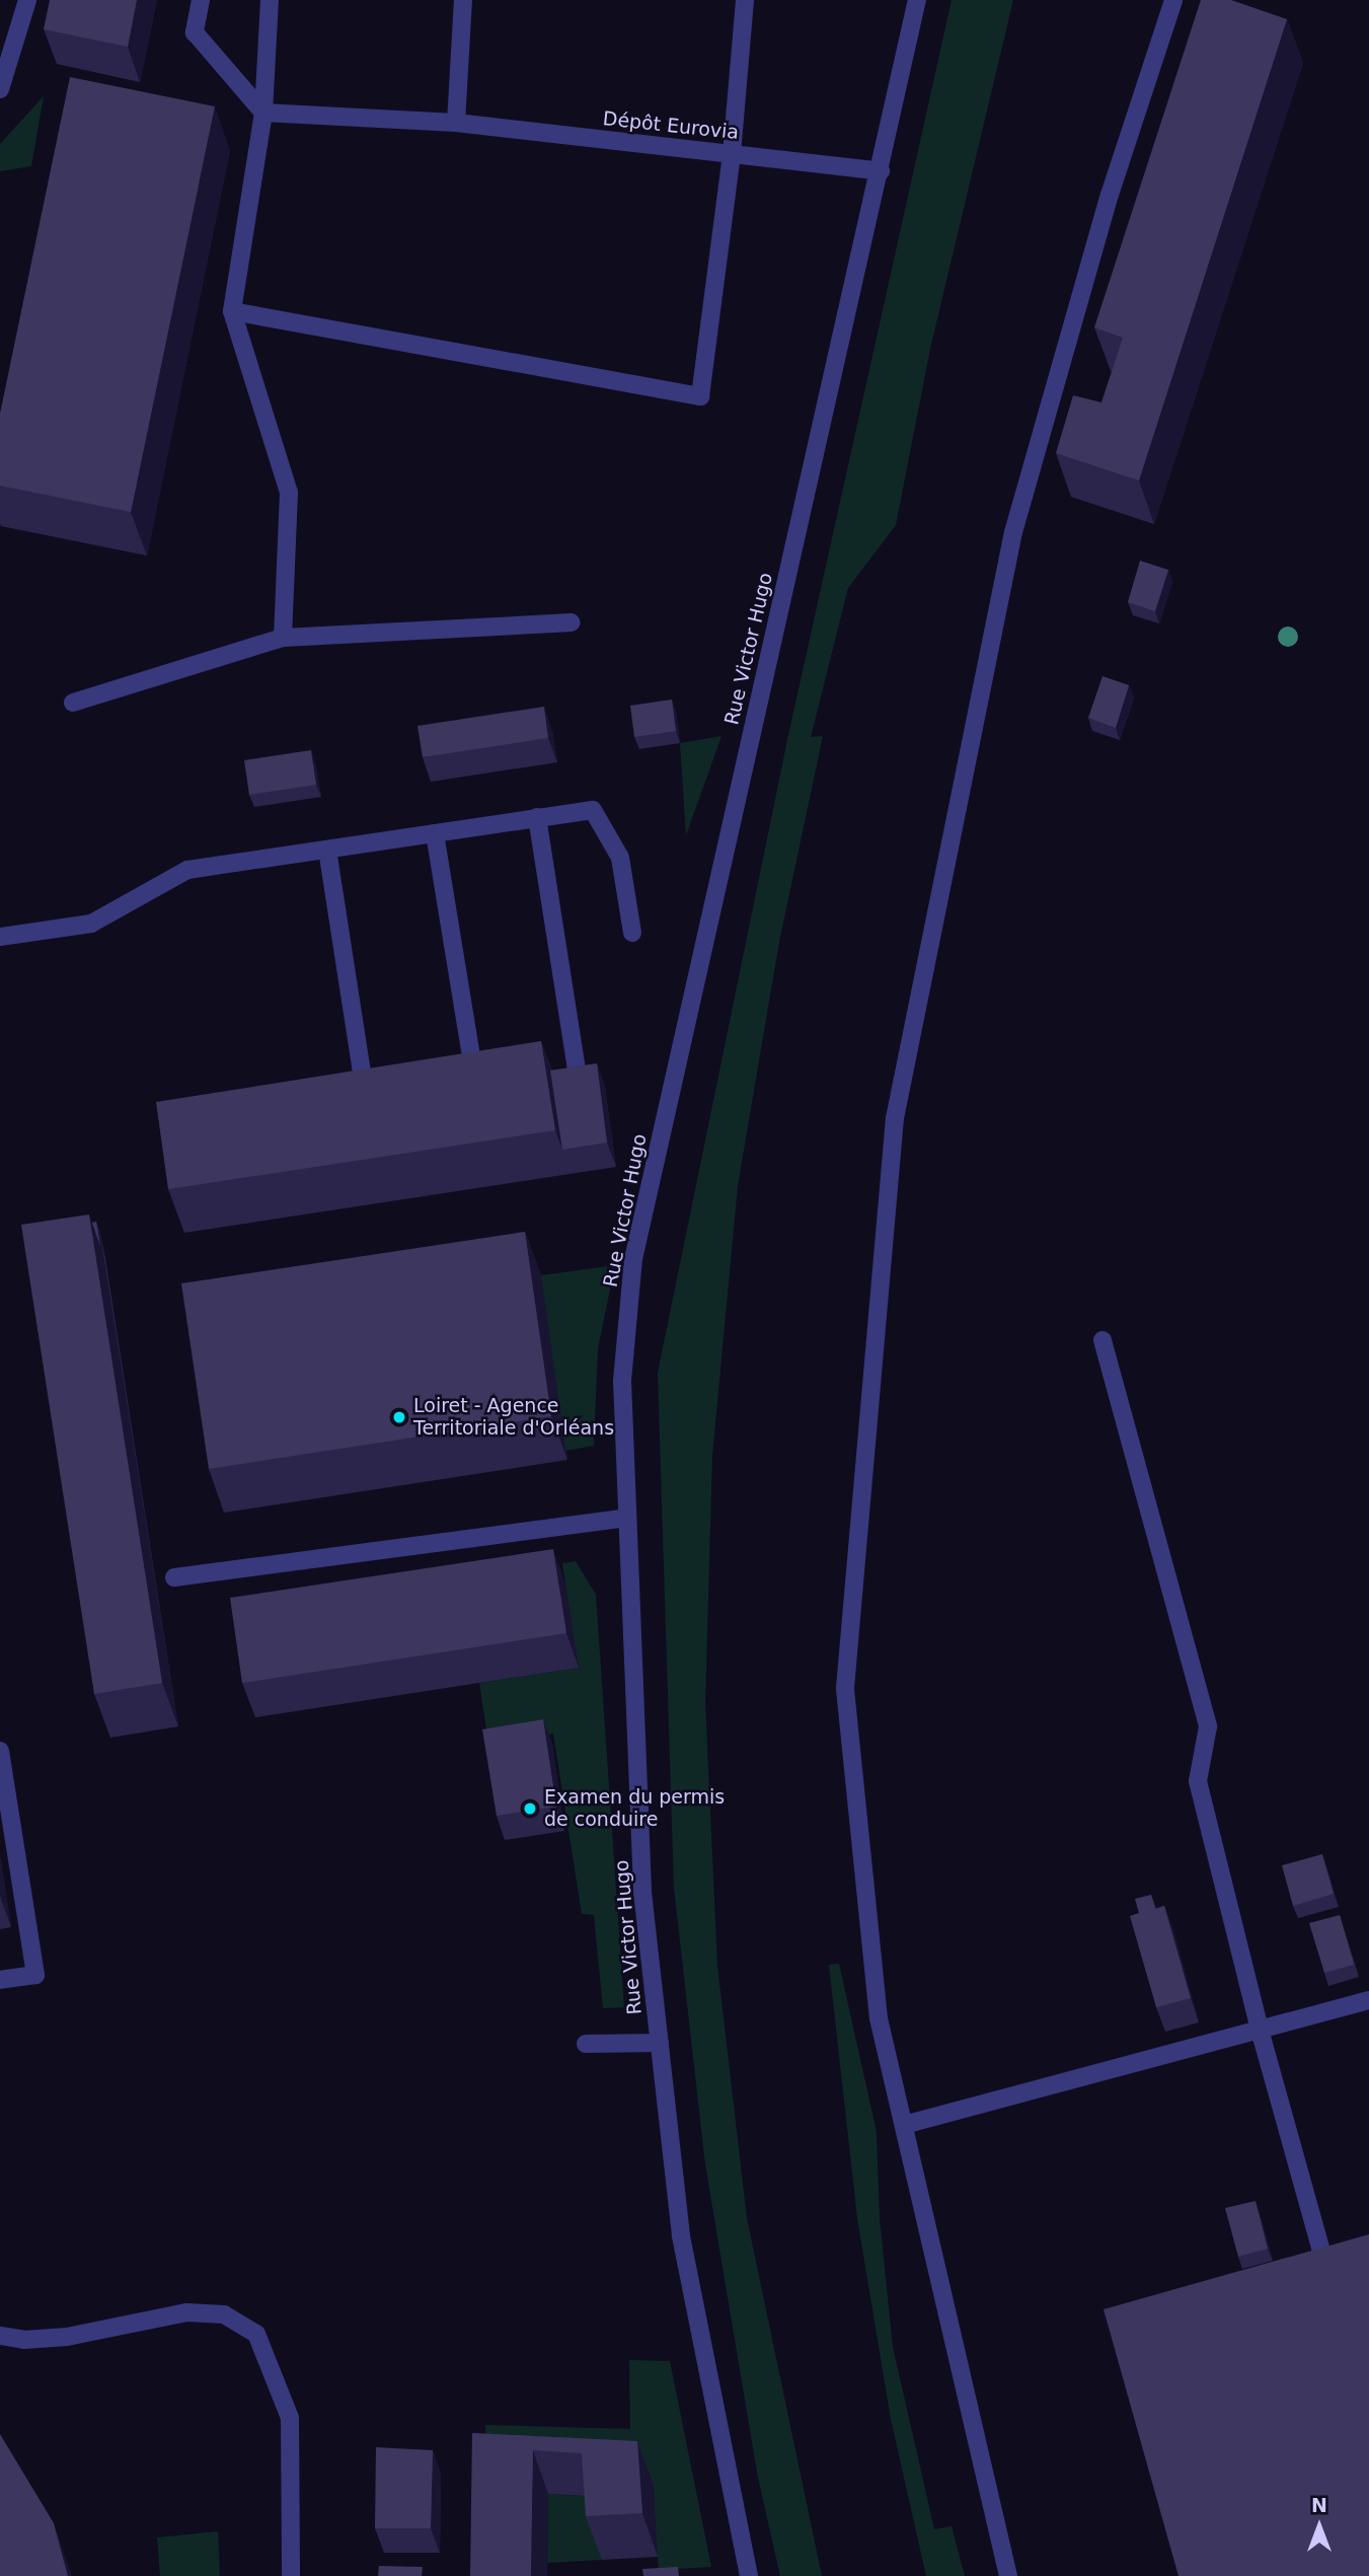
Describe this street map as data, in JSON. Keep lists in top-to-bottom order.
{
  "streets": {
    "street": ["Dépôt Eurovia", "Rue Victor Hugo"]
  },
  "crossings": [
    ["Dépôt Eurovia", "Rue Victor Hugo"]
  ],
  "places": ["Loiret - Agence Territoriale d'Orléans", "Examen du permis de conduire"],
  "north": "top"
}
